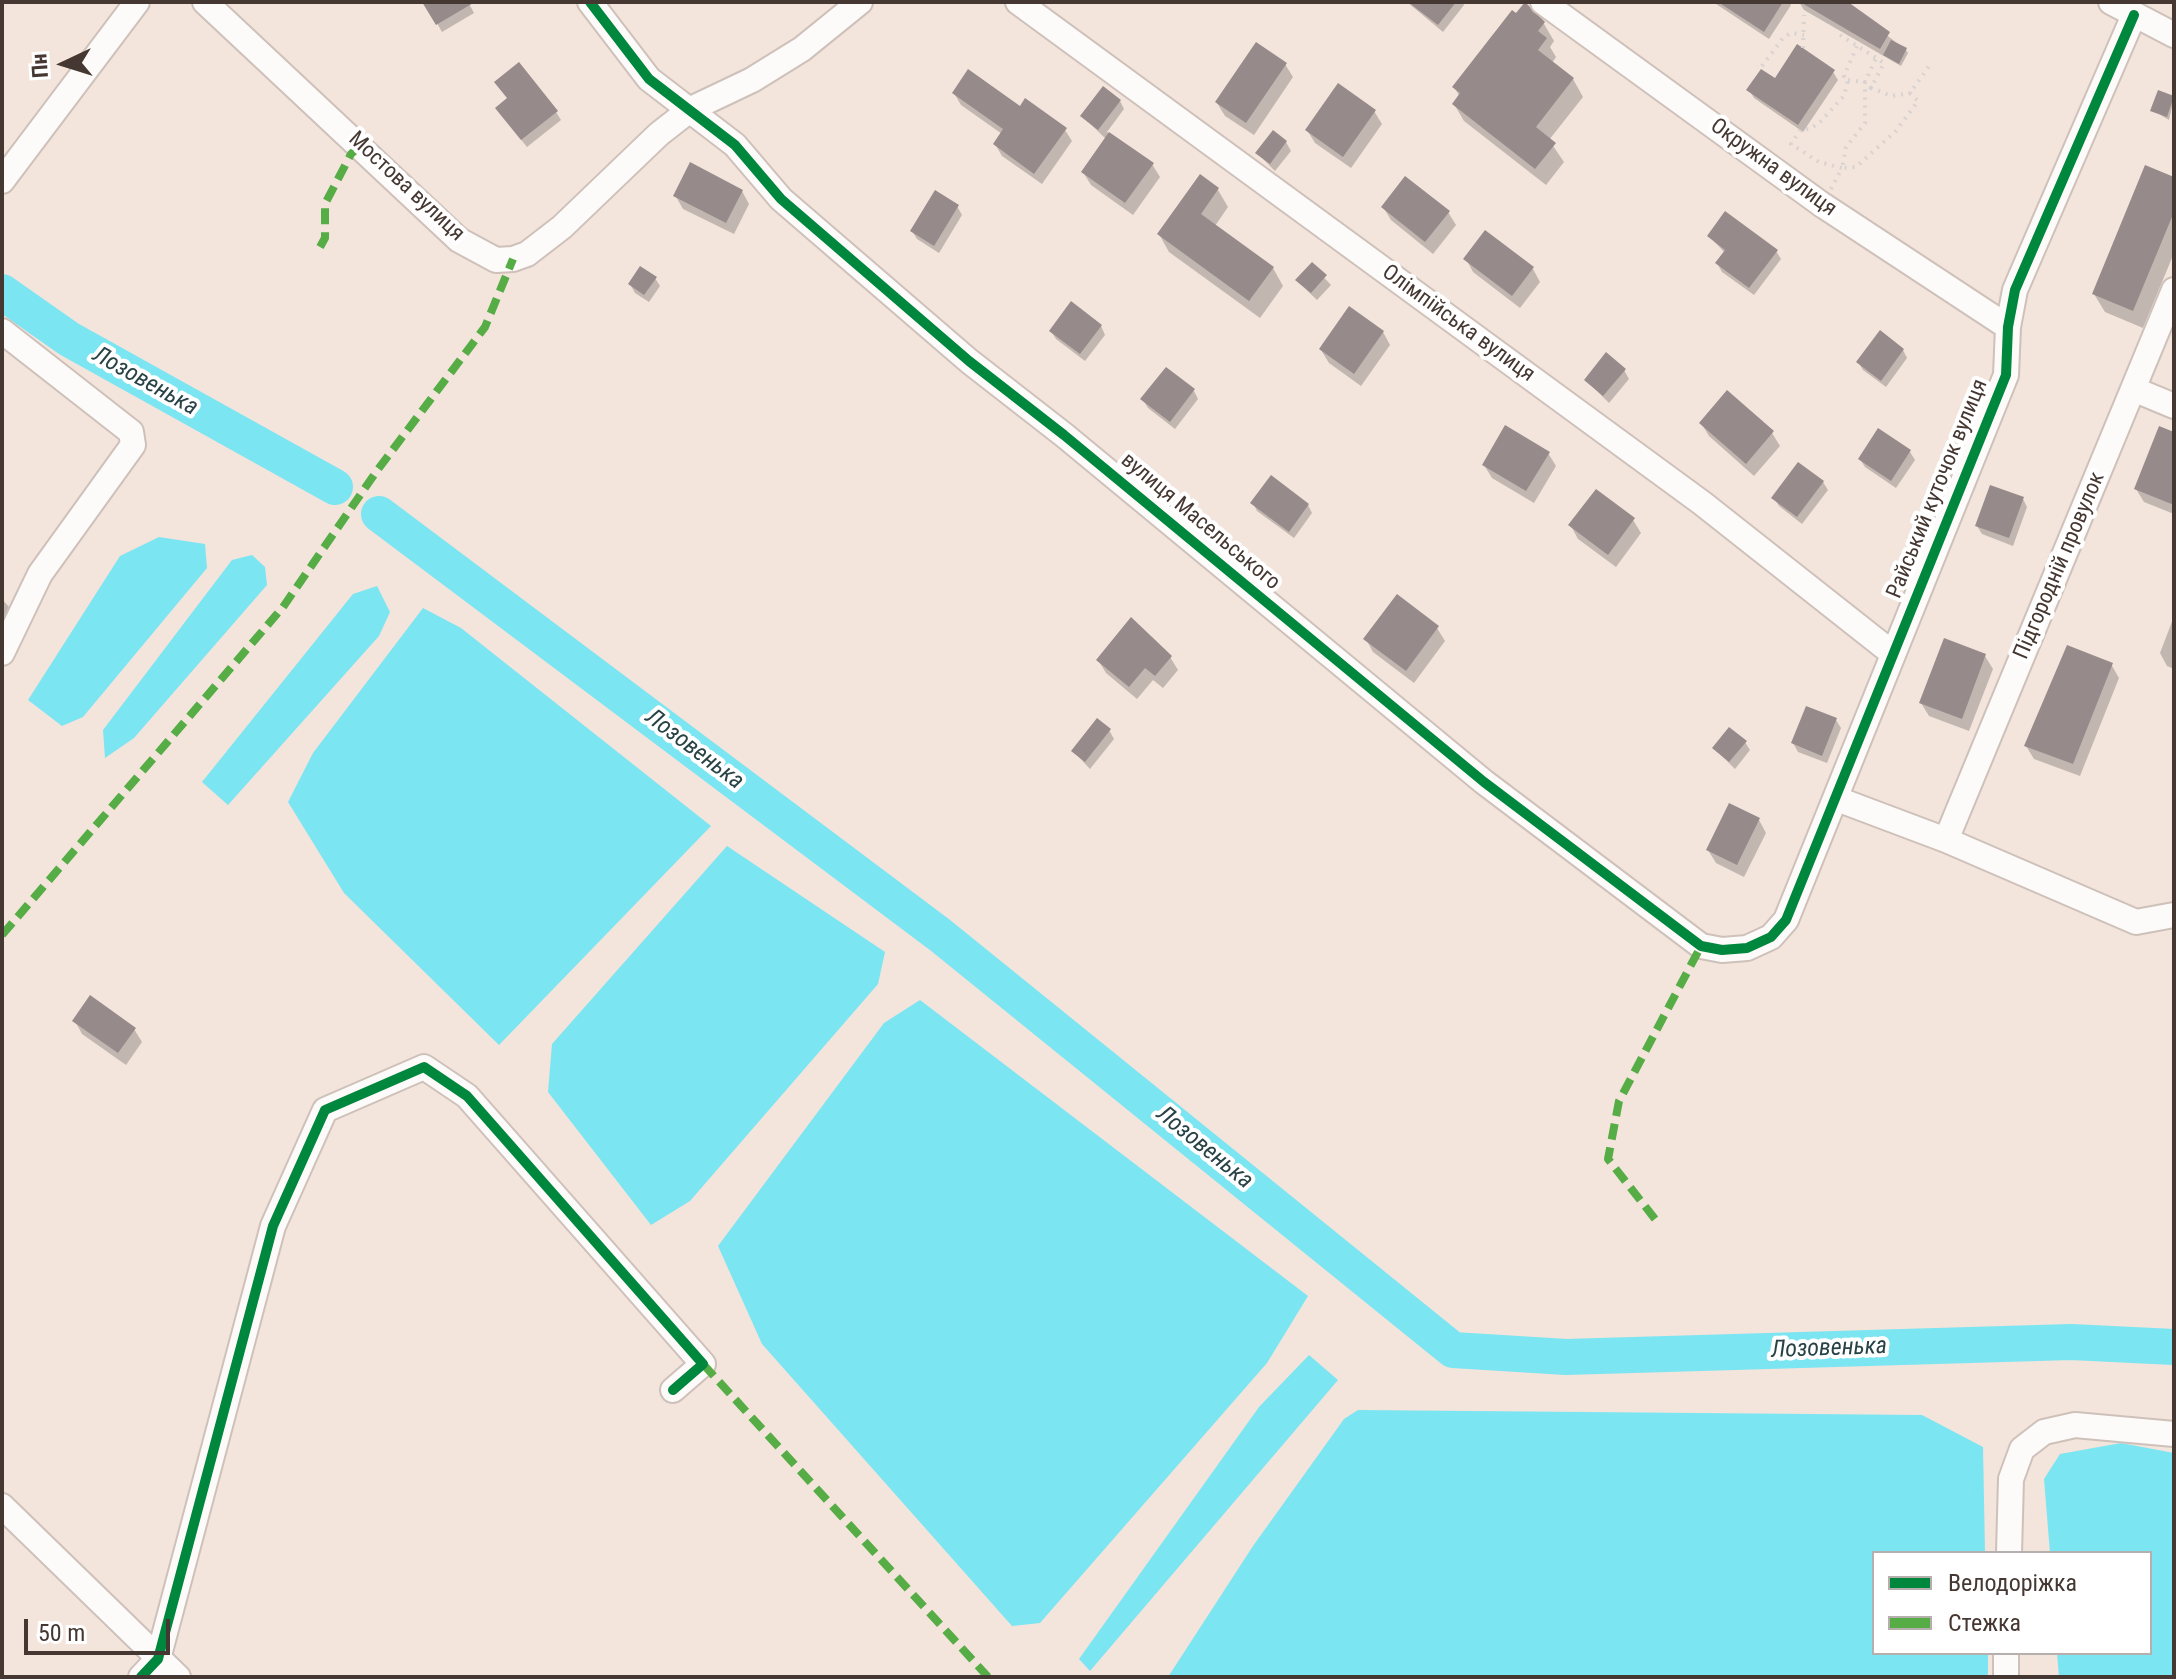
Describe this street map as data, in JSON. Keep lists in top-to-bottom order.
{
  "streets": {
    "street": [
      "Окружна вулиця",
      "Мостова вулиця",
      "Олімпійська вулиця",
      "Райський куточок вулиця",
      "вулиця Масельського",
      "Підгородній провулок"
    ]
  },
  "crossings": [
    ["Окружна вулиця", "Райський куточок вулиця"],
    ["Мостова вулиця", "вулиця Масельського"],
    ["Олімпійська вулиця", "Райський куточок вулиця"],
    ["Райський куточок вулиця", "вулиця Масельського"]
  ],
  "water": ["Лозовенька"],
  "legend": ["Велодоріжка", "Стежка"],
  "scale_bar": "50 m",
  "north": "left"
}
